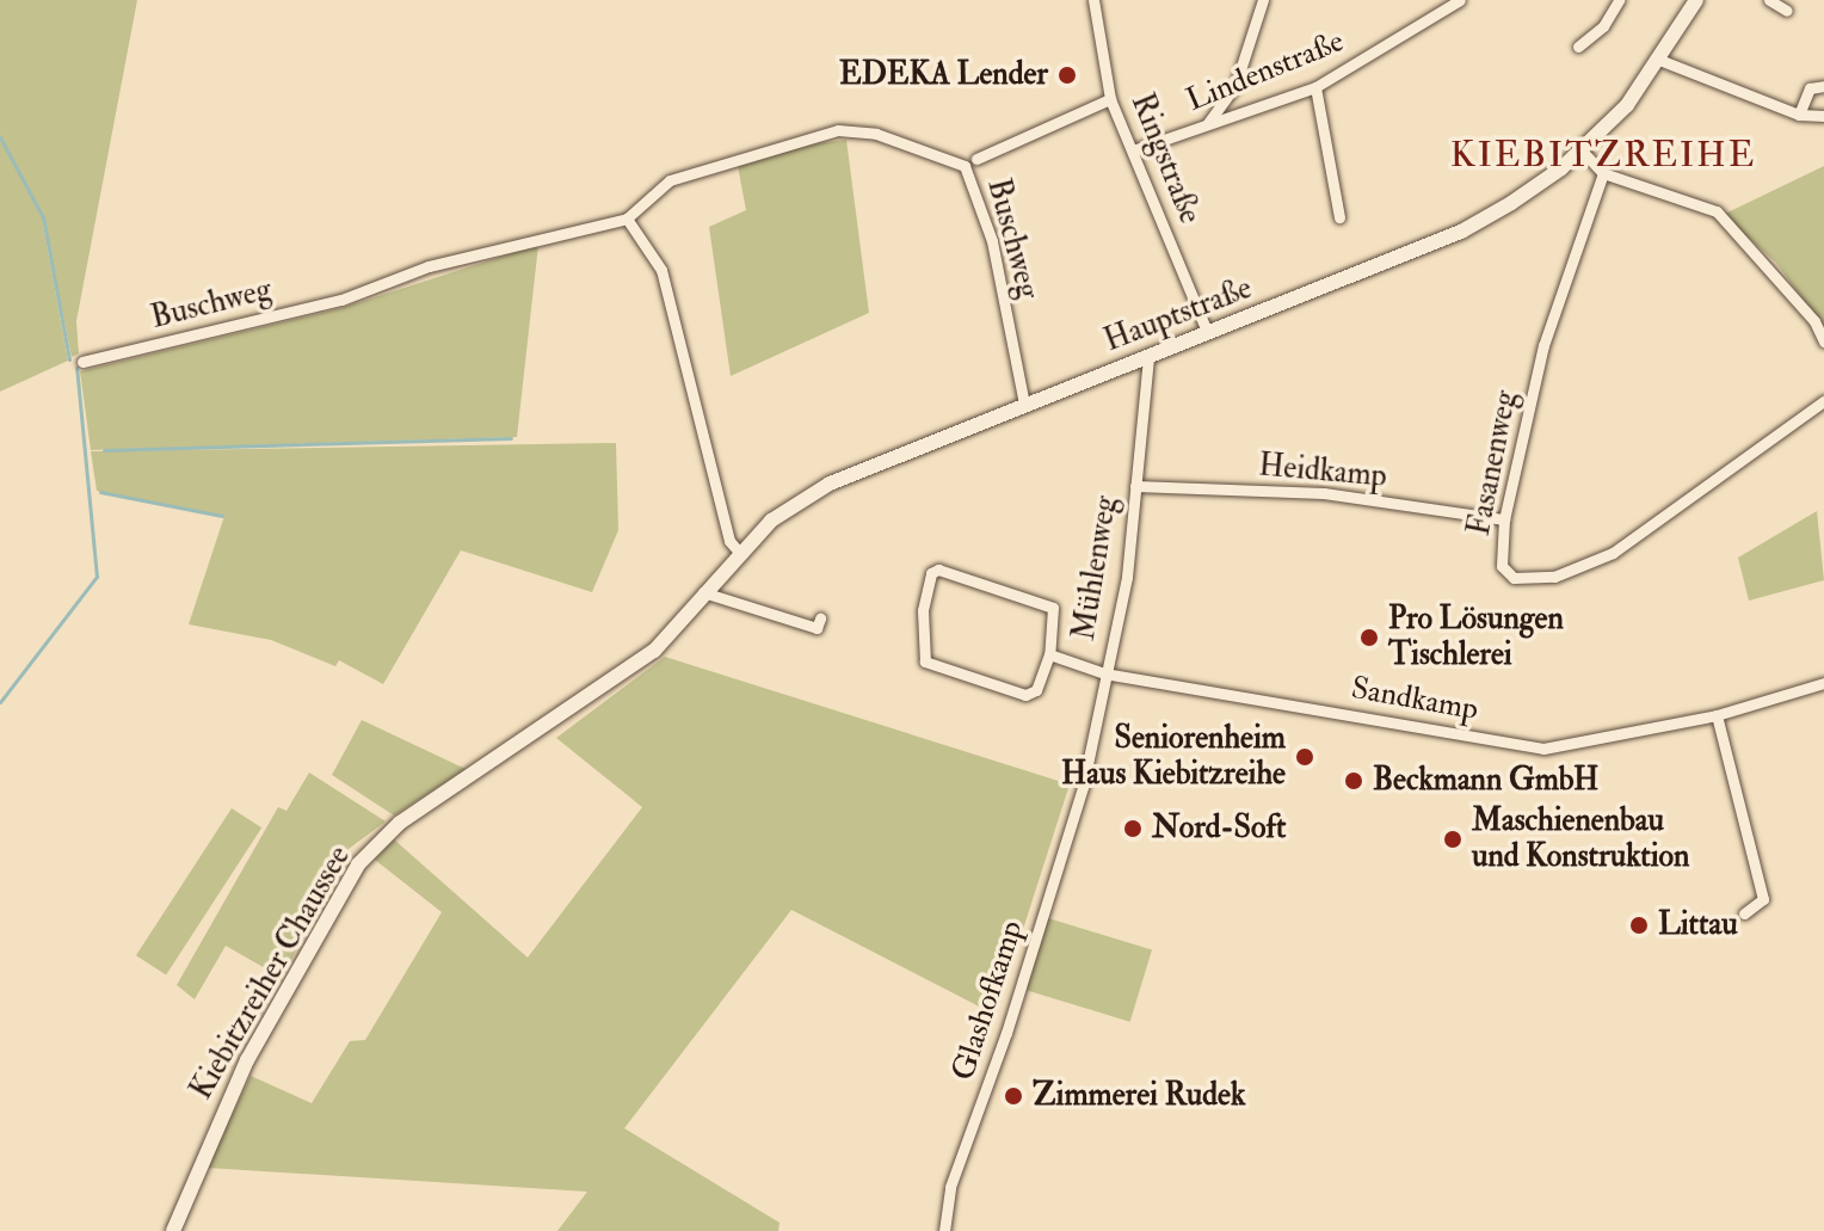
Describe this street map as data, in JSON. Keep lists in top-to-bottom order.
{
  "streets": {
    "street": [
      "Lindenstraße",
      "Ringstraße",
      "Buschweg",
      "Hauptstraße",
      "Fasanenweg",
      "Heidkamp",
      "Mühlenweg",
      "Sandkamp",
      "Kiebitzreiher Chaussee",
      "Glashofkamp"
    ]
  },
  "crossings": [
    ["Lindenstraße", "Ringstraße"],
    ["Ringstraße", "Hauptstraße"],
    ["Buschweg", "Hauptstraße"],
    ["Hauptstraße", "Mühlenweg"],
    ["Hauptstraße", "Kiebitzreiher Chaussee"],
    ["Fasanenweg", "Heidkamp"],
    ["Heidkamp", "Mühlenweg"],
    ["Mühlenweg", "Sandkamp"],
    ["Mühlenweg", "Glashofkamp"]
  ],
  "districts": ["KIEBITZREIHE"],
  "places": [
    "EDEKA Lender",
    "Pro Lösungen Tischlerei",
    "Seniorenheim Haus Kiebitzreihe",
    "Beckmann GmbH",
    "Nord-Soft",
    "Maschienenbau und Konstruktion",
    "Littau",
    "Zimmerei Rudek"
  ]
}
